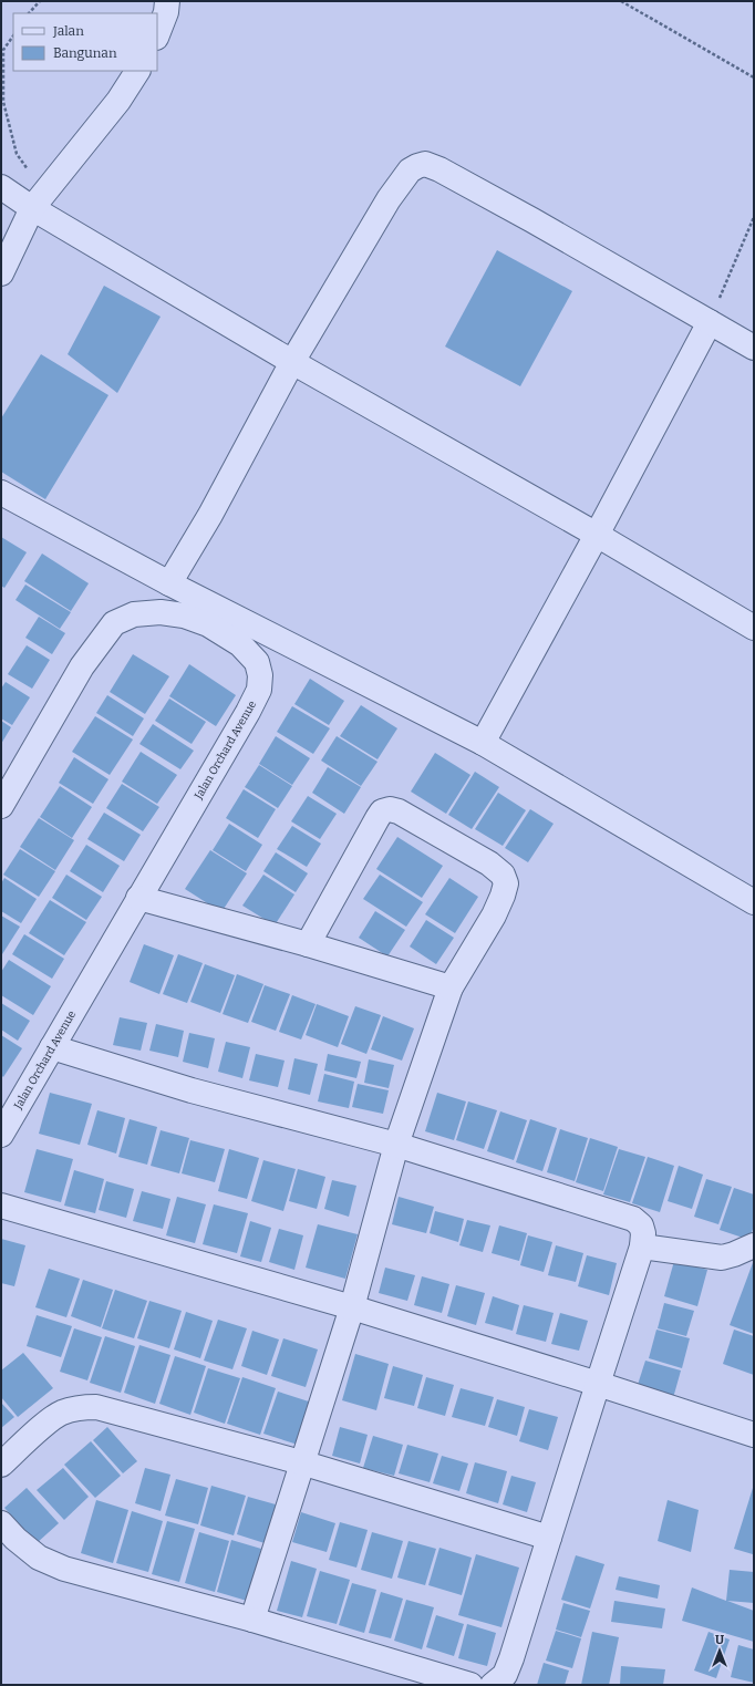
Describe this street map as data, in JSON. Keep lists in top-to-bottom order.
{
  "streets": {
    "street": ["Jalan Orchard Avenue"]
  },
  "legend": ["Jalan", "Bangunan"],
  "north": "top"
}
